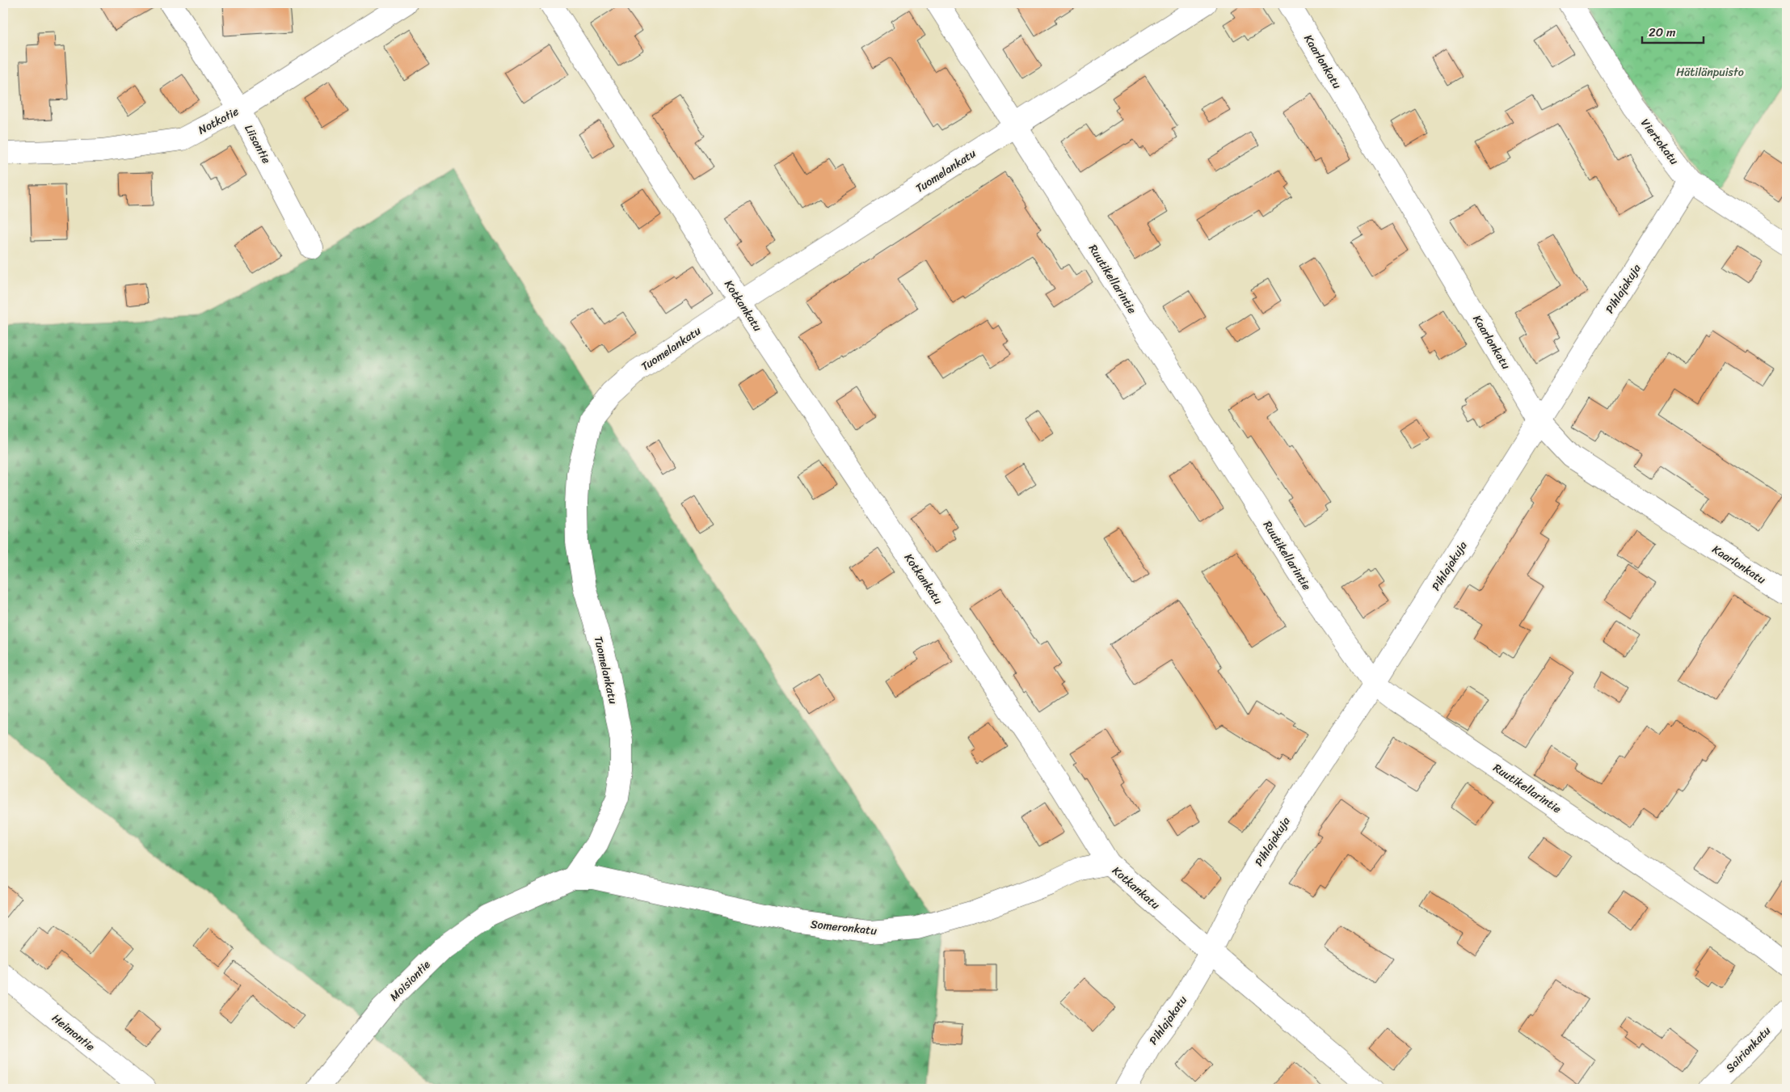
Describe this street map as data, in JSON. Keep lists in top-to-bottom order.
{
  "streets": {
    "street": [
      "Kaarlonkatu",
      "Notkotie",
      "Viertokatu",
      "Liisantie",
      "Tuomelankatu",
      "Ruutikellarintie",
      "Pihlajakuja",
      "Kotkankatu",
      "Someronkatu",
      "Moisiontie",
      "Pihlajakatu",
      "Heimontie",
      "Sairionkatu"
    ]
  },
  "crossings": [
    ["Kaarlonkatu", "Pihlajakuja"],
    ["Notkotie", "Liisantie"],
    ["Viertokatu", "Pihlajakuja"],
    ["Tuomelankatu", "Ruutikellarintie"],
    ["Tuomelankatu", "Kotkankatu"],
    ["Tuomelankatu", "Someronkatu"],
    ["Tuomelankatu", "Moisiontie"],
    ["Ruutikellarintie", "Pihlajakuja"],
    ["Pihlajakuja", "Kotkankatu"],
    ["Pihlajakuja", "Pihlajakatu"],
    ["Kotkankatu", "Someronkatu"],
    ["Kotkankatu", "Pihlajakatu"],
    ["Someronkatu", "Moisiontie"]
  ],
  "parks": ["Hätilänpuisto"],
  "scale_bar": "20 m"
}
